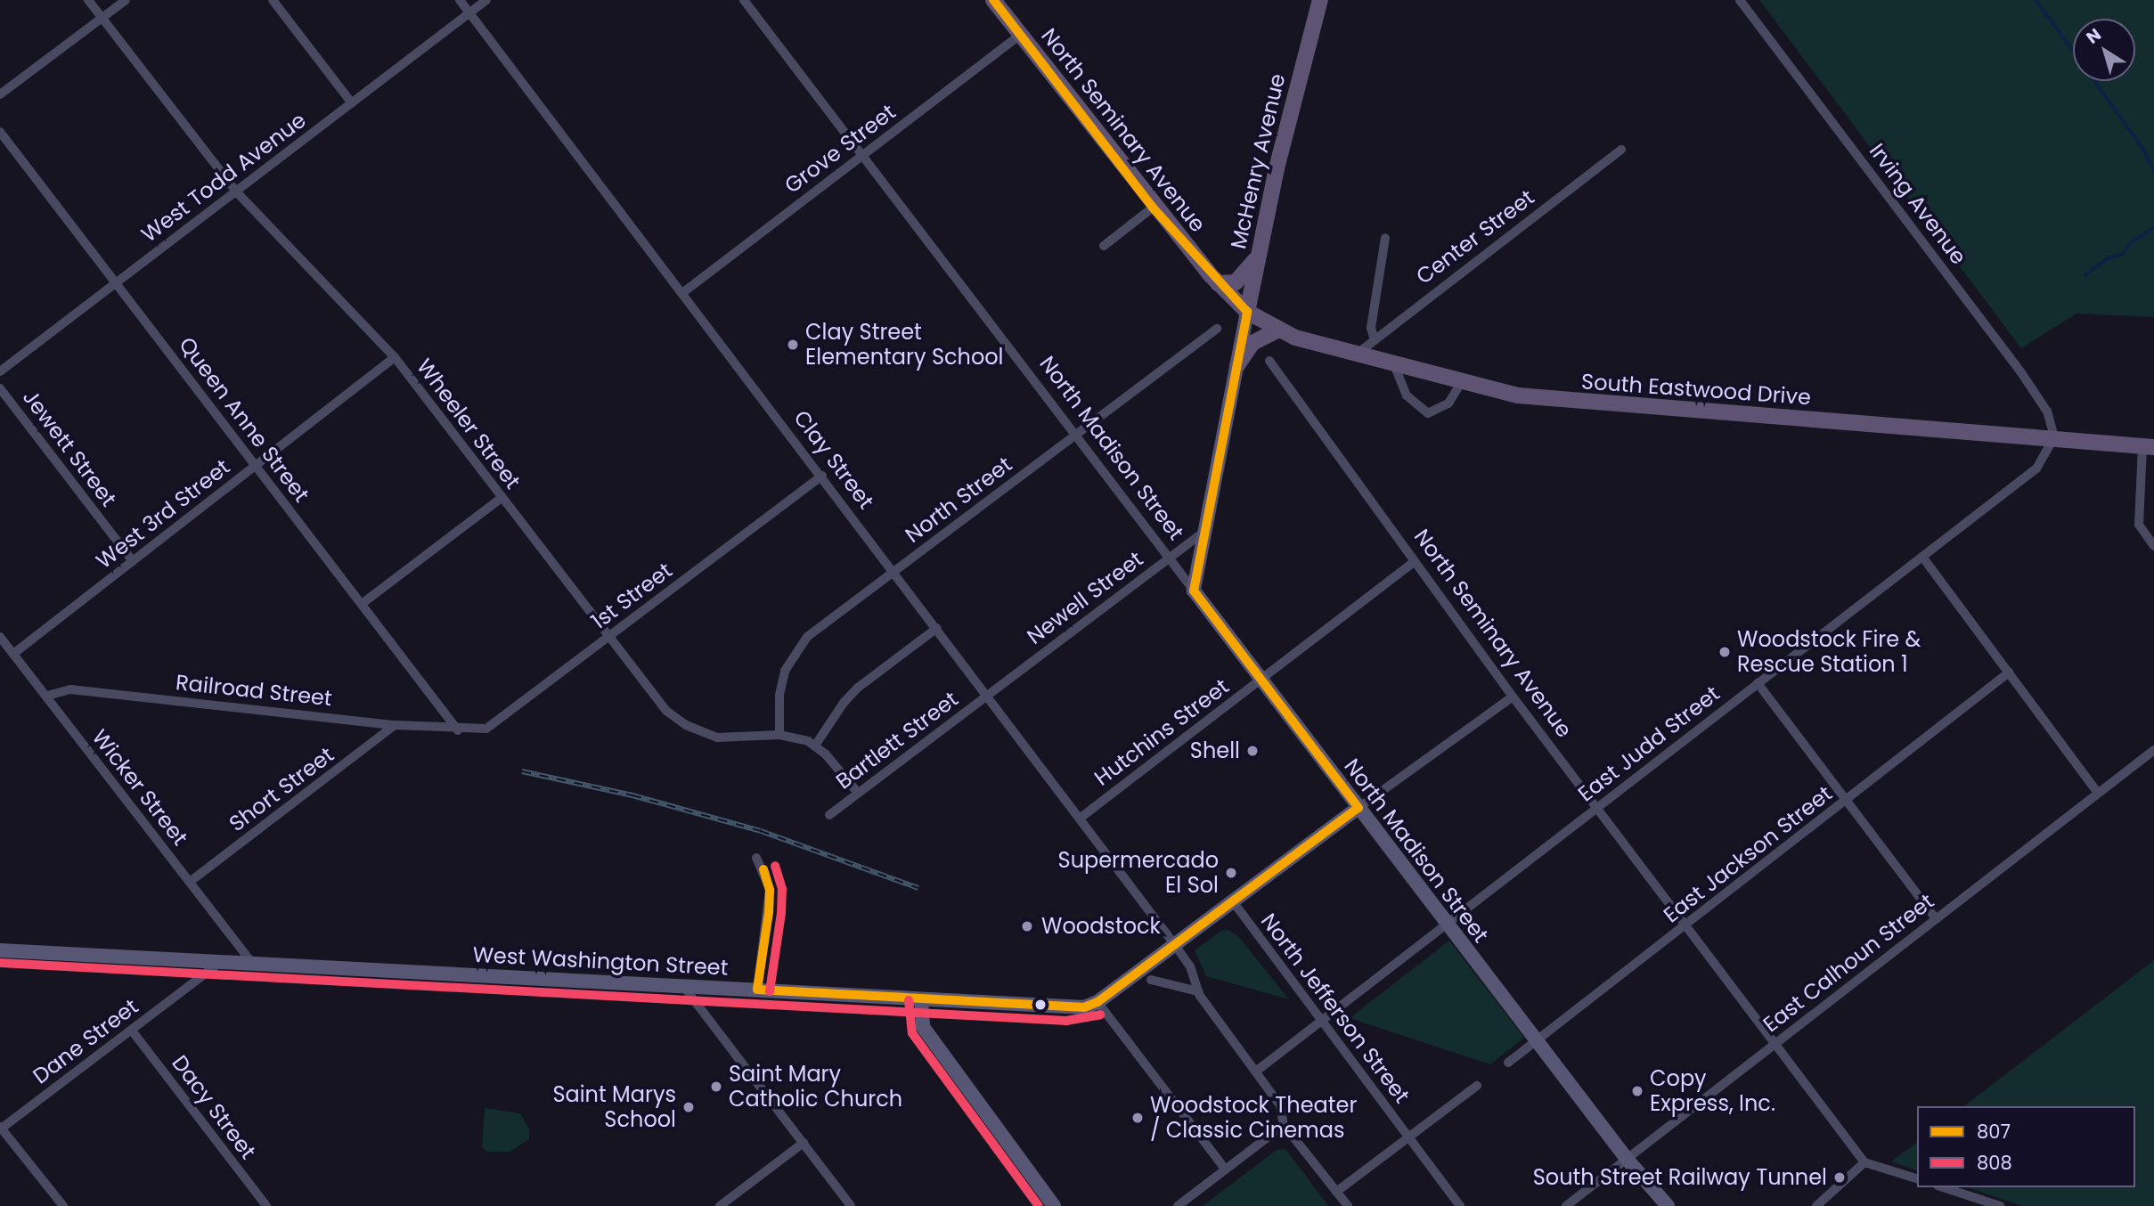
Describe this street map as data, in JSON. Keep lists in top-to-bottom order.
{
  "streets": {
    "main road": [
      "North Seminary Avenue",
      "McHenry Avenue",
      "South Eastwood Drive",
      "North Madison Street",
      "West Washington Street"
    ],
    "street": [
      "Grove Street",
      "West Todd Avenue",
      "Irving Avenue",
      "Center Street",
      "Queen Anne Street",
      "Wheeler Street",
      "Jewett Street",
      "Clay Street",
      "North Street",
      "West 3rd Street",
      "1st Street",
      "Newell Street",
      "Railroad Street",
      "Hutchins Street",
      "Bartlett Street",
      "East Judd Street",
      "Wicker Street",
      "Short Street",
      "East Jackson Street",
      "East Calhoun Street",
      "North Jefferson Street",
      "Dane Street",
      "Dacy Street"
    ]
  },
  "crossings": [
    ["North Seminary Avenue", "Grove Street"],
    ["North Seminary Avenue", "McHenry Avenue"],
    ["North Seminary Avenue", "South Eastwood Drive"],
    ["North Seminary Avenue", "Hutchins Street"],
    ["North Seminary Avenue", "East Judd Street"],
    ["North Seminary Avenue", "East Jackson Street"],
    ["North Seminary Avenue", "East Calhoun Street"],
    ["Grove Street", "North Madison Street"],
    ["Grove Street", "Clay Street"],
    ["McHenry Avenue", "South Eastwood Drive"],
    ["McHenry Avenue", "North Madison Street"],
    ["McHenry Avenue", "Newell Street"],
    ["West Todd Avenue", "Queen Anne Street"],
    ["West Todd Avenue", "Wheeler Street"],
    ["West Todd Avenue", "Clay Street"],
    ["Irving Avenue", "South Eastwood Drive"],
    ["Irving Avenue", "East Judd Street"],
    ["Center Street", "South Eastwood Drive"],
    ["South Eastwood Drive", "East Judd Street"],
    ["Queen Anne Street", "West 3rd Street"],
    ["Queen Anne Street", "1st Street"],
    ["Queen Anne Street", "Railroad Street"],
    ["Wheeler Street", "North Street"],
    ["Wheeler Street", "West 3rd Street"],
    ["Wheeler Street", "1st Street"],
    ["Jewett Street", "West 3rd Street"],
    ["North Madison Street", "North Street"],
    ["North Madison Street", "Newell Street"],
    ["North Madison Street", "Hutchins Street"],
    ["North Madison Street", "East Judd Street"],
    ["North Madison Street", "East Jackson Street"],
    ["North Madison Street", "West Washington Street"],
    ["North Madison Street", "East Calhoun Street"],
    ["Clay Street", "North Street"],
    ["Clay Street", "1st Street"],
    ["Clay Street", "Newell Street"],
    ["Clay Street", "Hutchins Street"],
    ["Clay Street", "Bartlett Street"],
    ["Clay Street", "East Judd Street"],
    ["Clay Street", "West Washington Street"],
    ["West 3rd Street", "Wicker Street"],
    ["1st Street", "Railroad Street"],
    ["Newell Street", "Bartlett Street"],
    ["Railroad Street", "Wicker Street"],
    ["Railroad Street", "Short Street"],
    ["East Judd Street", "North Jefferson Street"],
    ["Wicker Street", "Short Street"],
    ["Wicker Street", "West Washington Street"],
    ["West Washington Street", "North Jefferson Street"],
    ["West Washington Street", "Dane Street"],
    ["Dane Street", "Dacy Street"]
  ],
  "places": [
    "Clay Street Elementary School",
    "Woodstock Fire & Rescue Station 1",
    "Shell",
    "Supermercado El Sol",
    "Woodstock",
    "Saint Mary Catholic Church",
    "Copy Express, Inc.",
    "Saint Marys School",
    "Woodstock Theater / Classic Cinemas",
    "South Street Railway Tunnel"
  ],
  "lines": ["transit line 807", "transit line 808"],
  "legend": ["807", "808"],
  "north": "top left"
}
